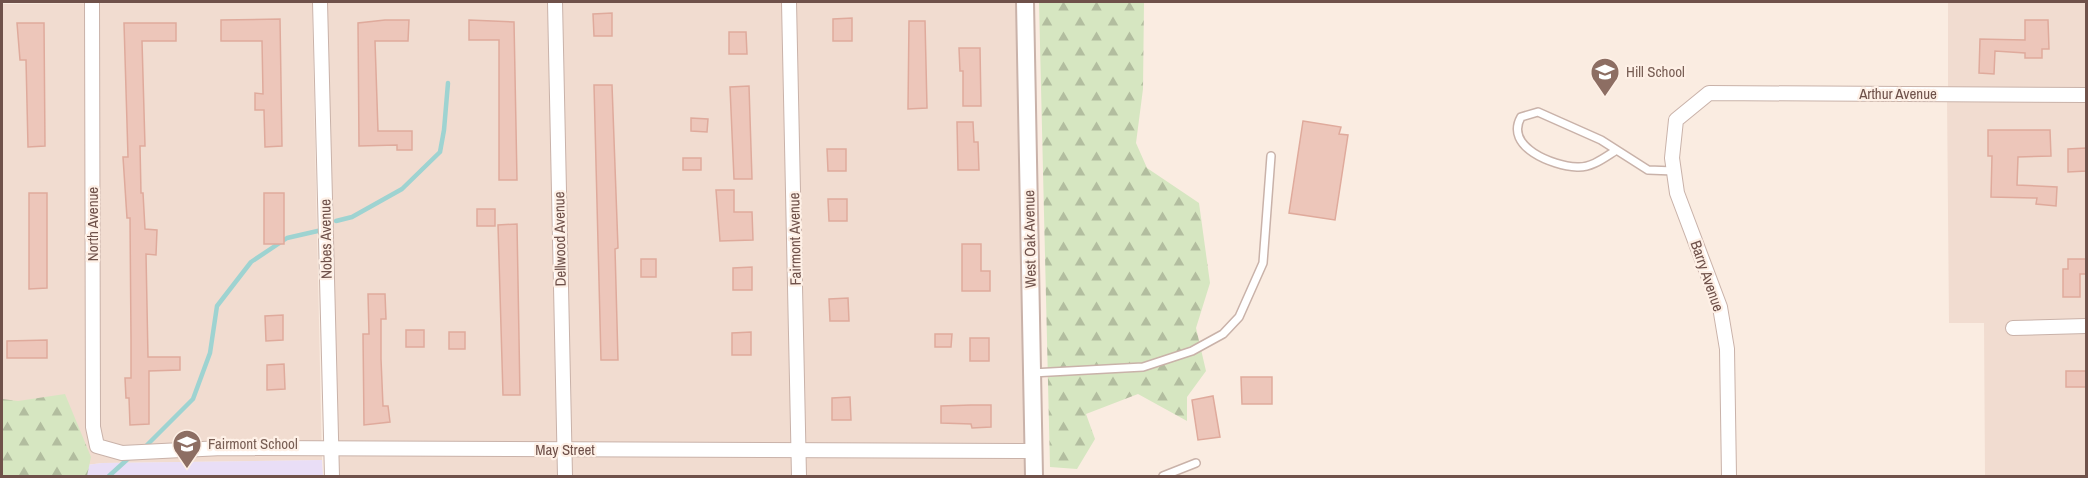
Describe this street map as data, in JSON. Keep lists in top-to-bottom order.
{
  "streets": {
    "street": [
      "Arthur Avenue",
      "North Avenue",
      "Nobes Avenue",
      "Dellwood Avenue",
      "Fairmont Avenue",
      "West Oak Avenue",
      "Barry Avenue",
      "May Street"
    ]
  },
  "crossings": [
    ["Arthur Avenue", "Barry Avenue"],
    ["North Avenue", "May Street"],
    ["Nobes Avenue", "May Street"],
    ["Dellwood Avenue", "May Street"],
    ["Fairmont Avenue", "May Street"],
    ["West Oak Avenue", "May Street"]
  ],
  "places": {
    "school or university": ["Hill School", "Fairmont School"]
  }
}
